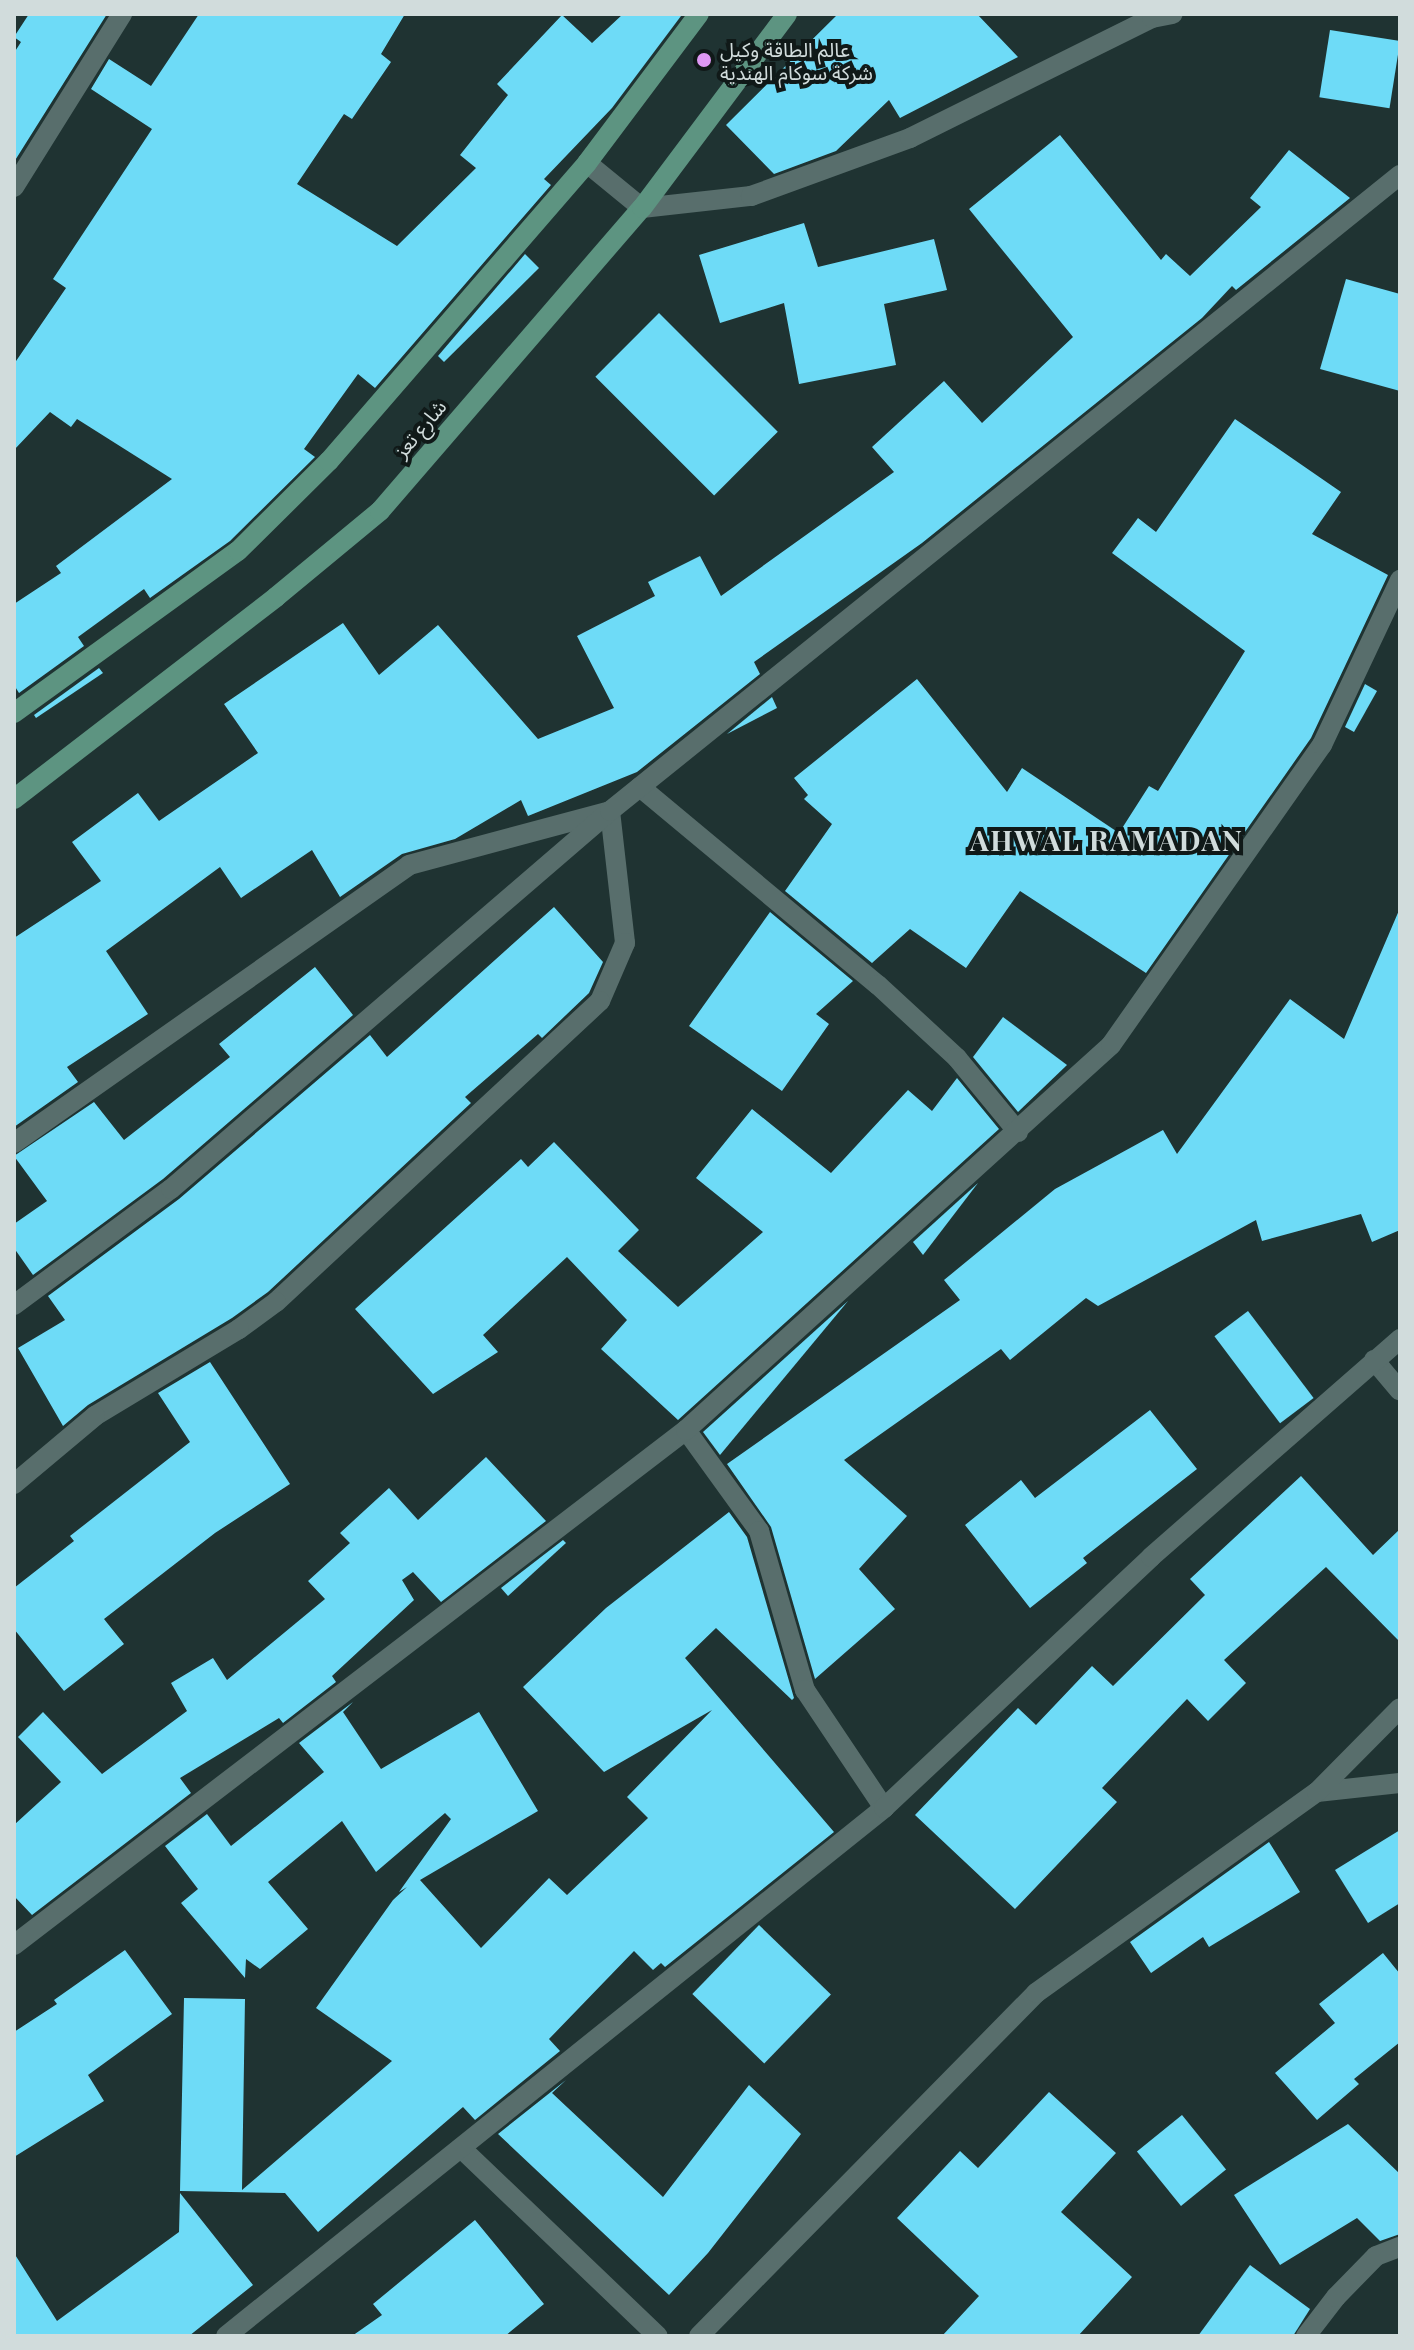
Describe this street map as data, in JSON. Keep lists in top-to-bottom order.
{
  "streets": {
    "main road": ["شارع تعز"]
  },
  "districts": ["AHWAL RAMADAN"],
  "places": ["عالم الطاقة وكيل شركة سوكام الهندية"]
}
